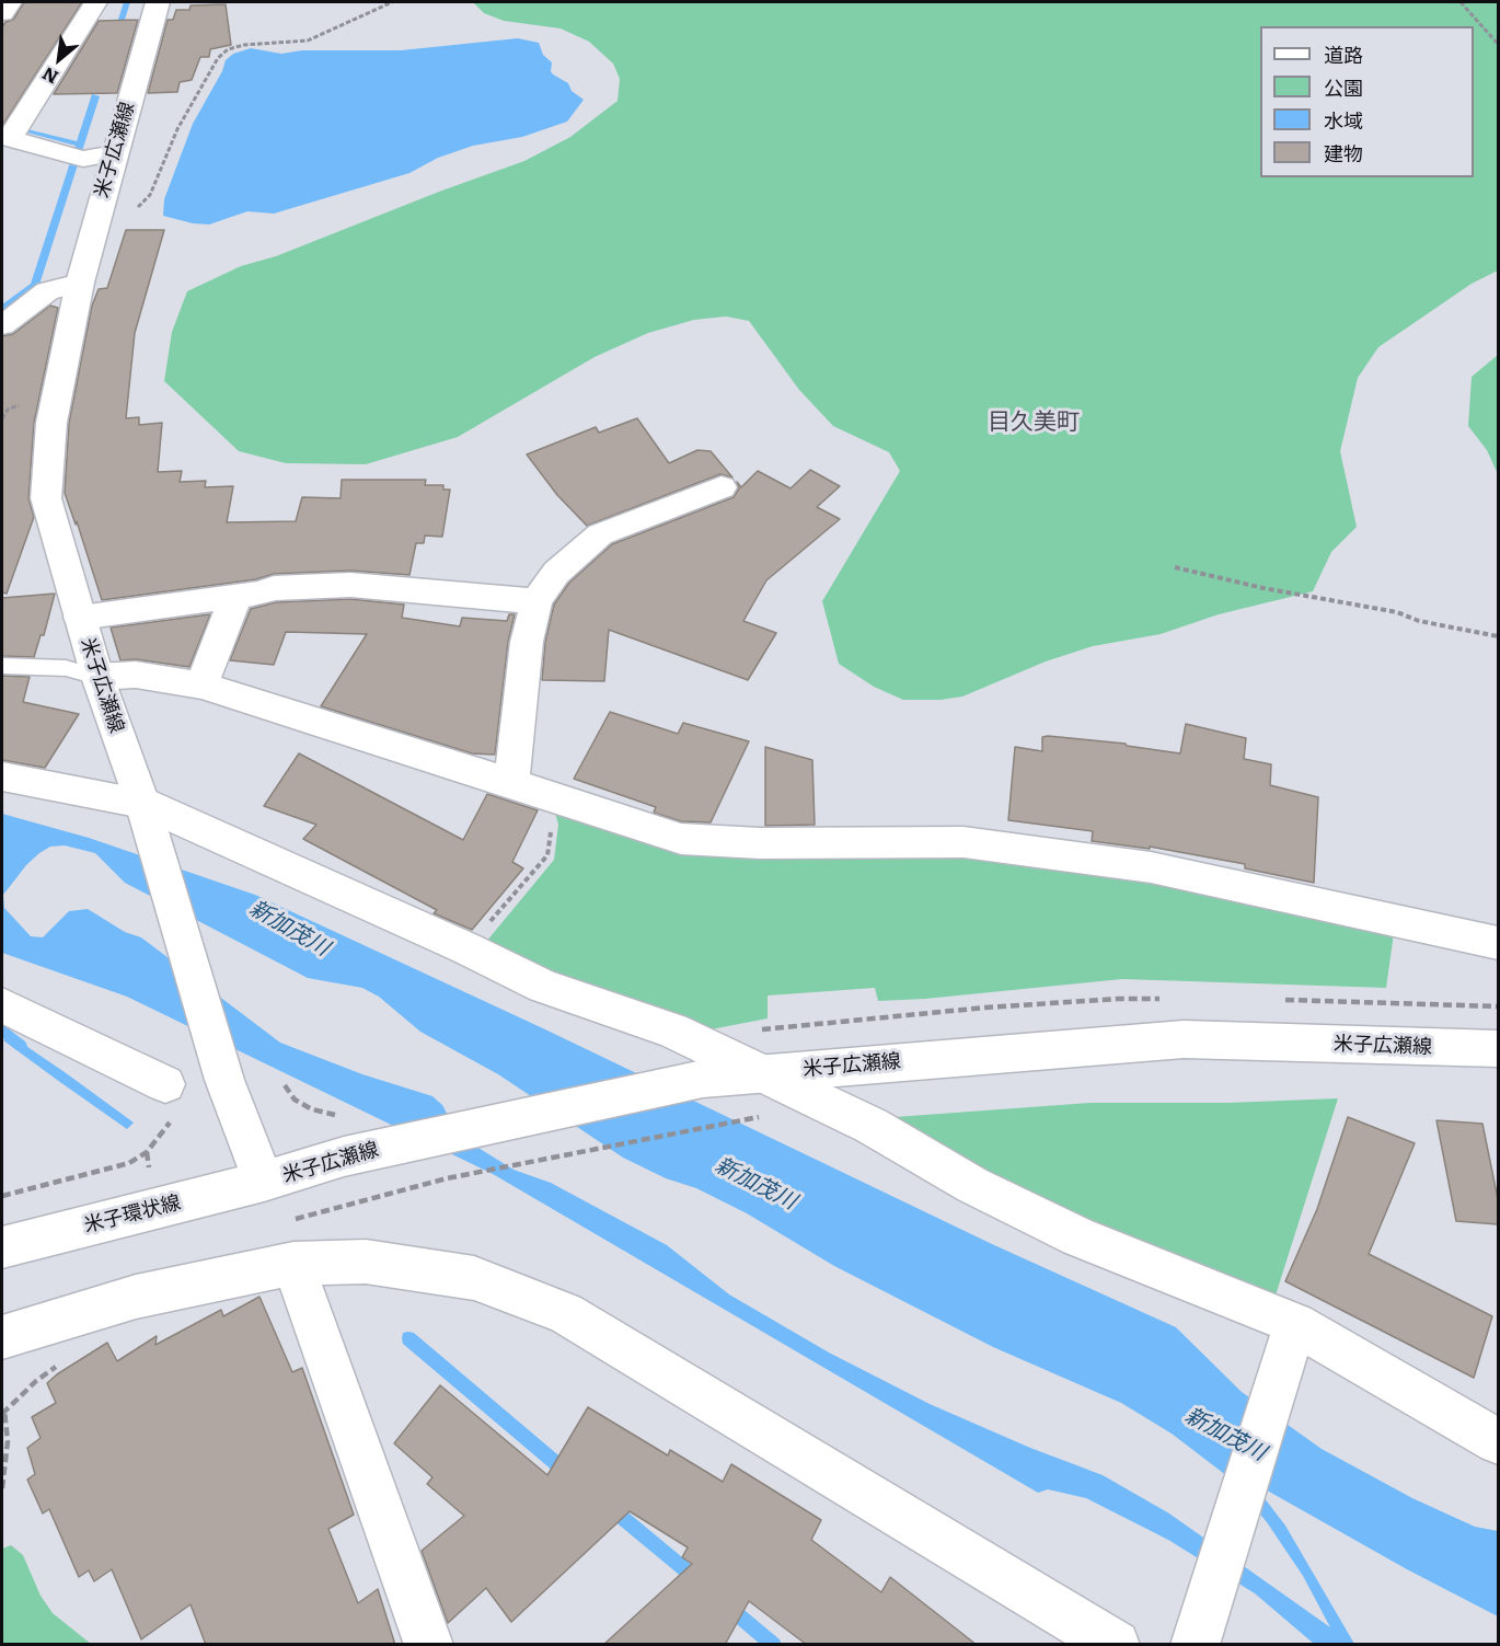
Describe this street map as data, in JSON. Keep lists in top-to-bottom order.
{
  "streets": {
    "street": ["米子広瀬線", "米子環状線"]
  },
  "crossings": [
    ["米子広瀬線", "米子環状線"]
  ],
  "districts": ["目久美町"],
  "water": ["新加茂川"],
  "legend": [
    "道路",
    "公園",
    "水域",
    "建物"
  ],
  "north": "bottom left"
}
